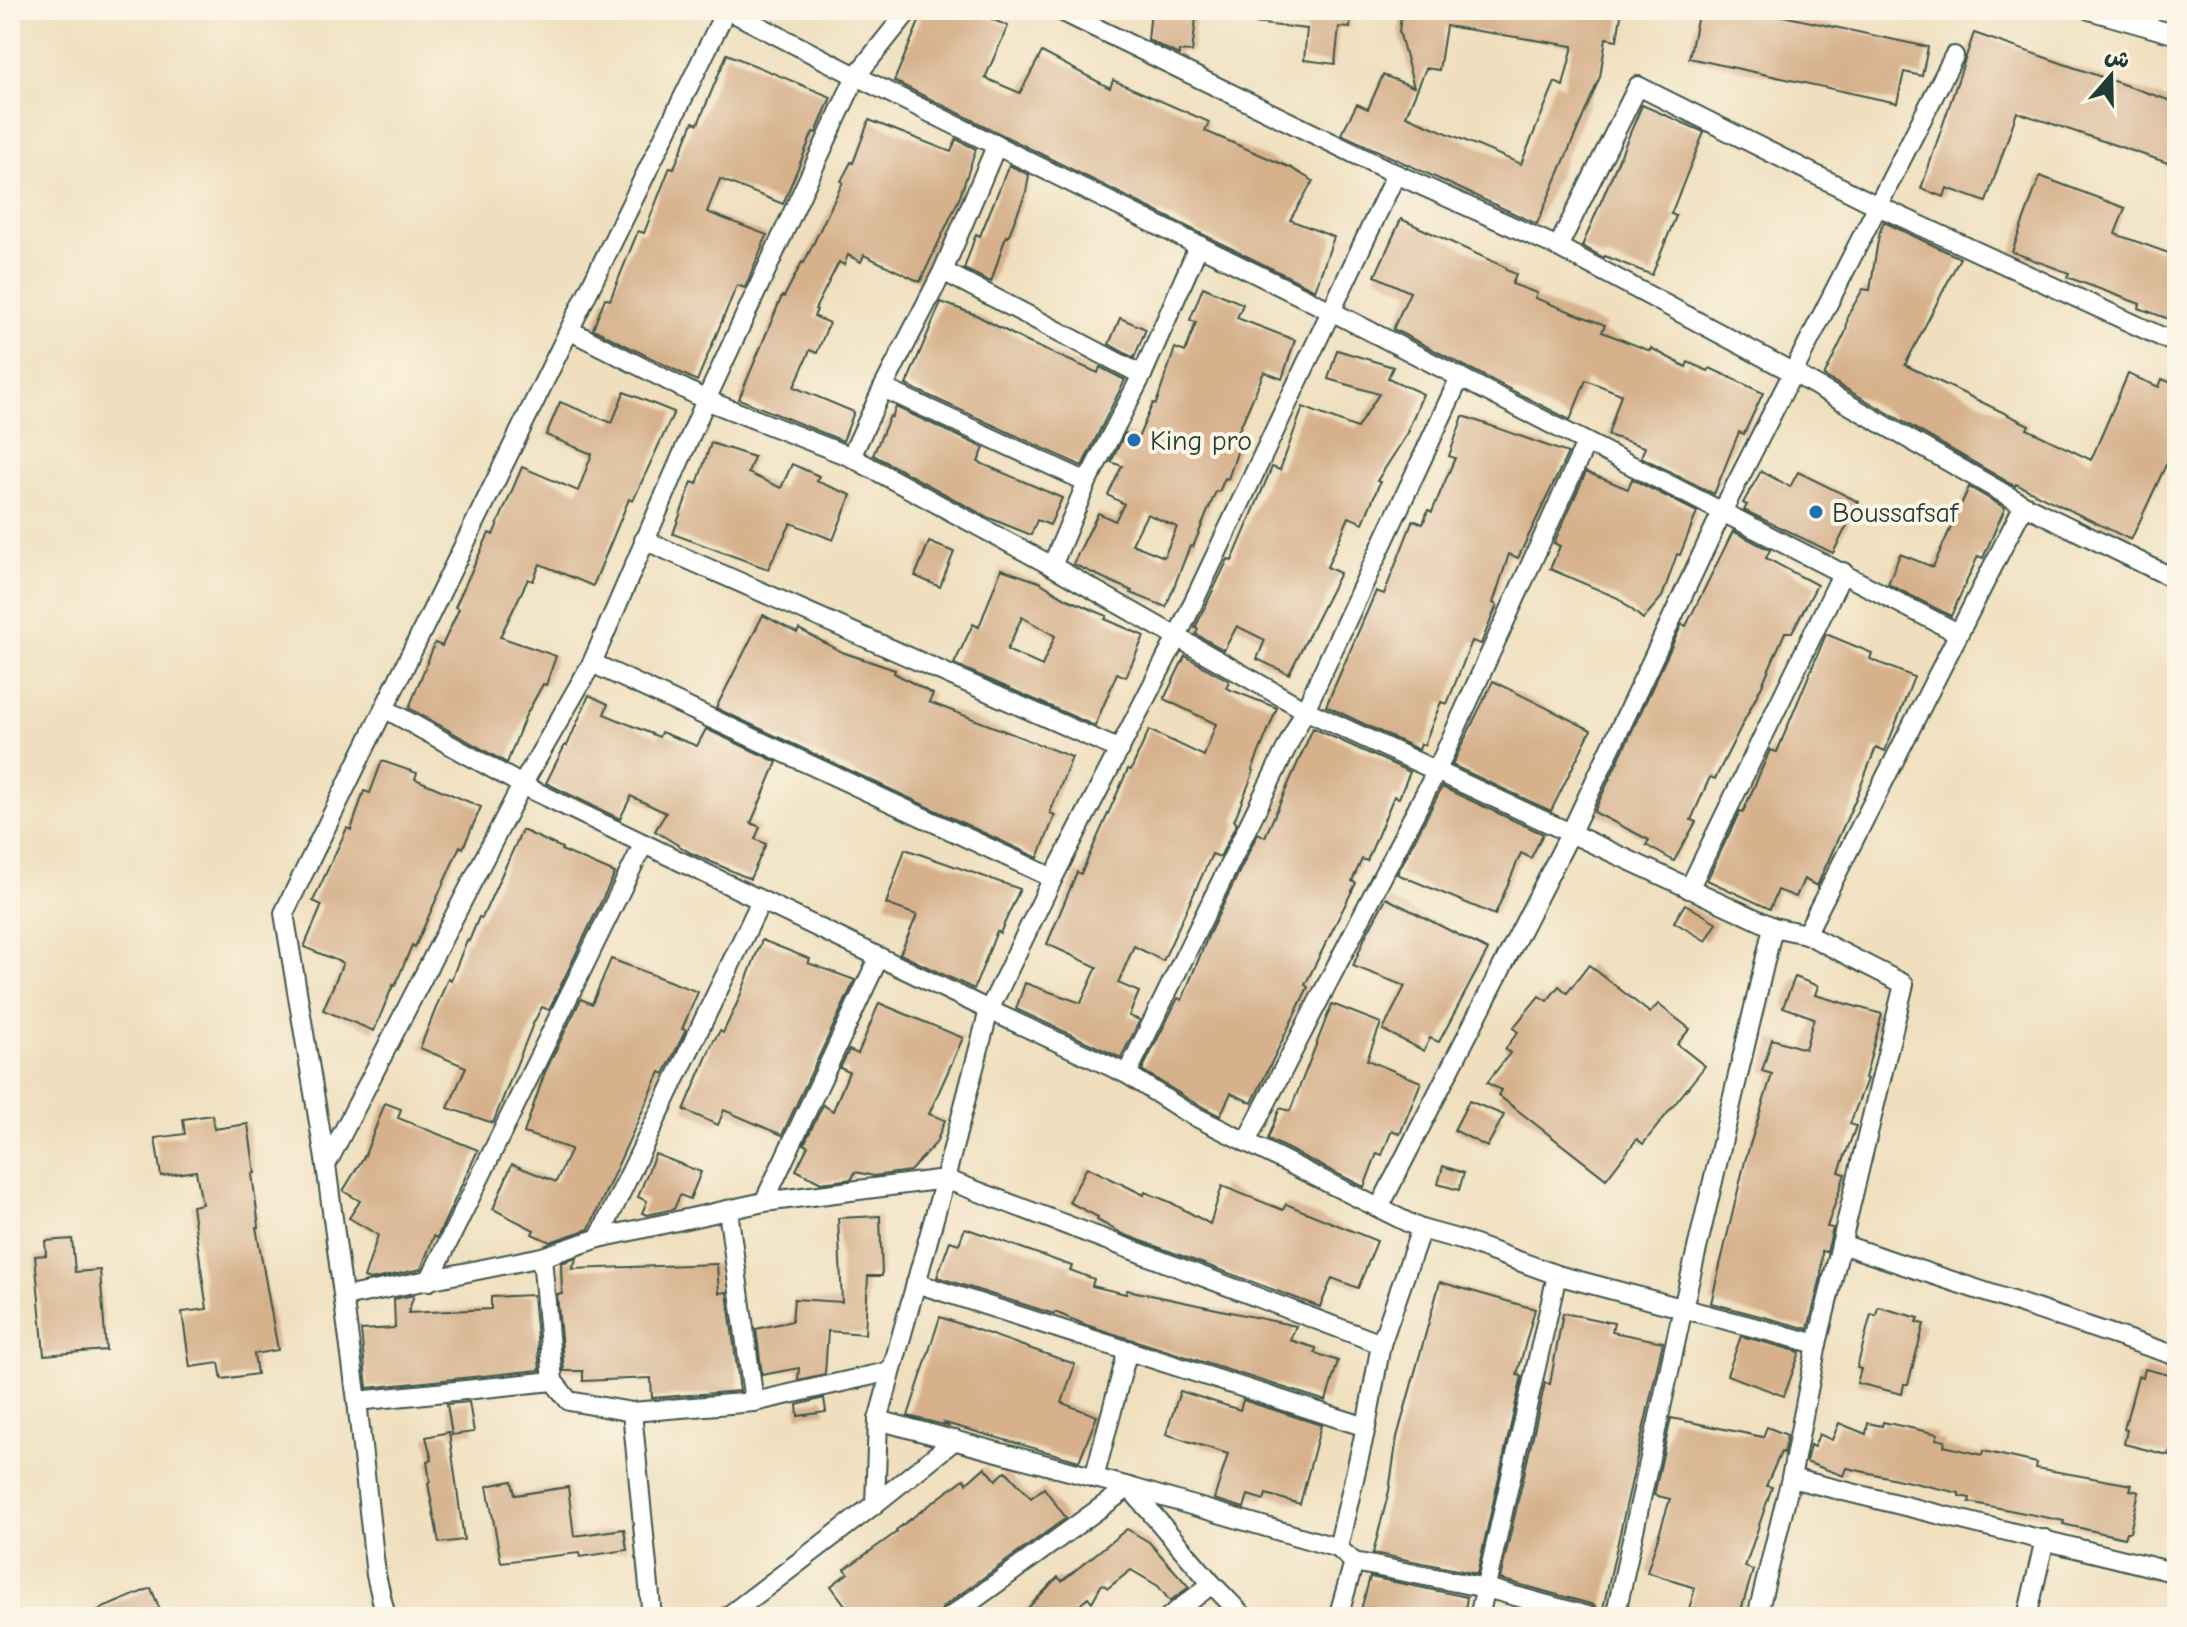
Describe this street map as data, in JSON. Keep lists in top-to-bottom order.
{
  "places": ["King pro", "Boussafsaf"],
  "north": "top"
}
